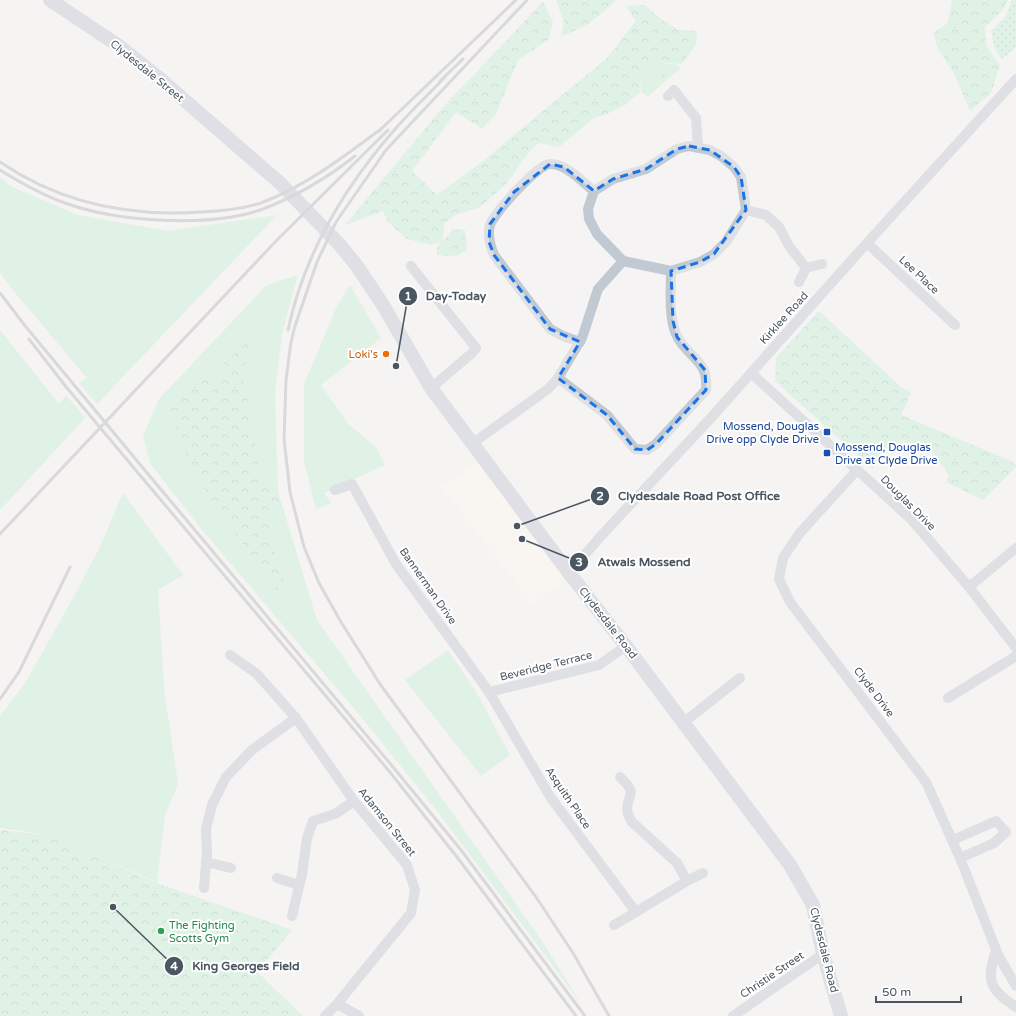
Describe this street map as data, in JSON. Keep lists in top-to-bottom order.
{
  "streets": {
    "main road": ["Clydesdale Street", "Clydesdale Road"],
    "street": [
      "Lee Place",
      "Kirklee Road",
      "Douglas Drive",
      "Bannerman Drive",
      "Beveridge Terrace",
      "Clyde Drive",
      "Asquith Place",
      "Adamson Street",
      "Christie Street"
    ]
  },
  "crossings": [
    ["Clydesdale Street", "Clydesdale Road"],
    ["Lee Place", "Kirklee Road"],
    ["Kirklee Road", "Douglas Drive"],
    ["Kirklee Road", "Clydesdale Road"],
    ["Douglas Drive", "Clyde Drive"],
    ["Bannerman Drive", "Beveridge Terrace"],
    ["Bannerman Drive", "Asquith Place"],
    ["Clydesdale Road", "Beveridge Terrace"],
    ["Clydesdale Road", "Christie Street"],
    ["Beveridge Terrace", "Asquith Place"]
  ],
  "places": {
    "other": [
      "Loki's",
      "Day-Today",
      "Clydesdale Road Post Office",
      "Atwals Mossend",
      "King Georges Field",
      "The Fighting Scotts Gym"
    ],
    "transit": ["Mossend, Douglas Drive opp Clyde Drive", "Mossend, Douglas Drive at Clyde Drive"]
  },
  "scale_bar": "50 m"
}
